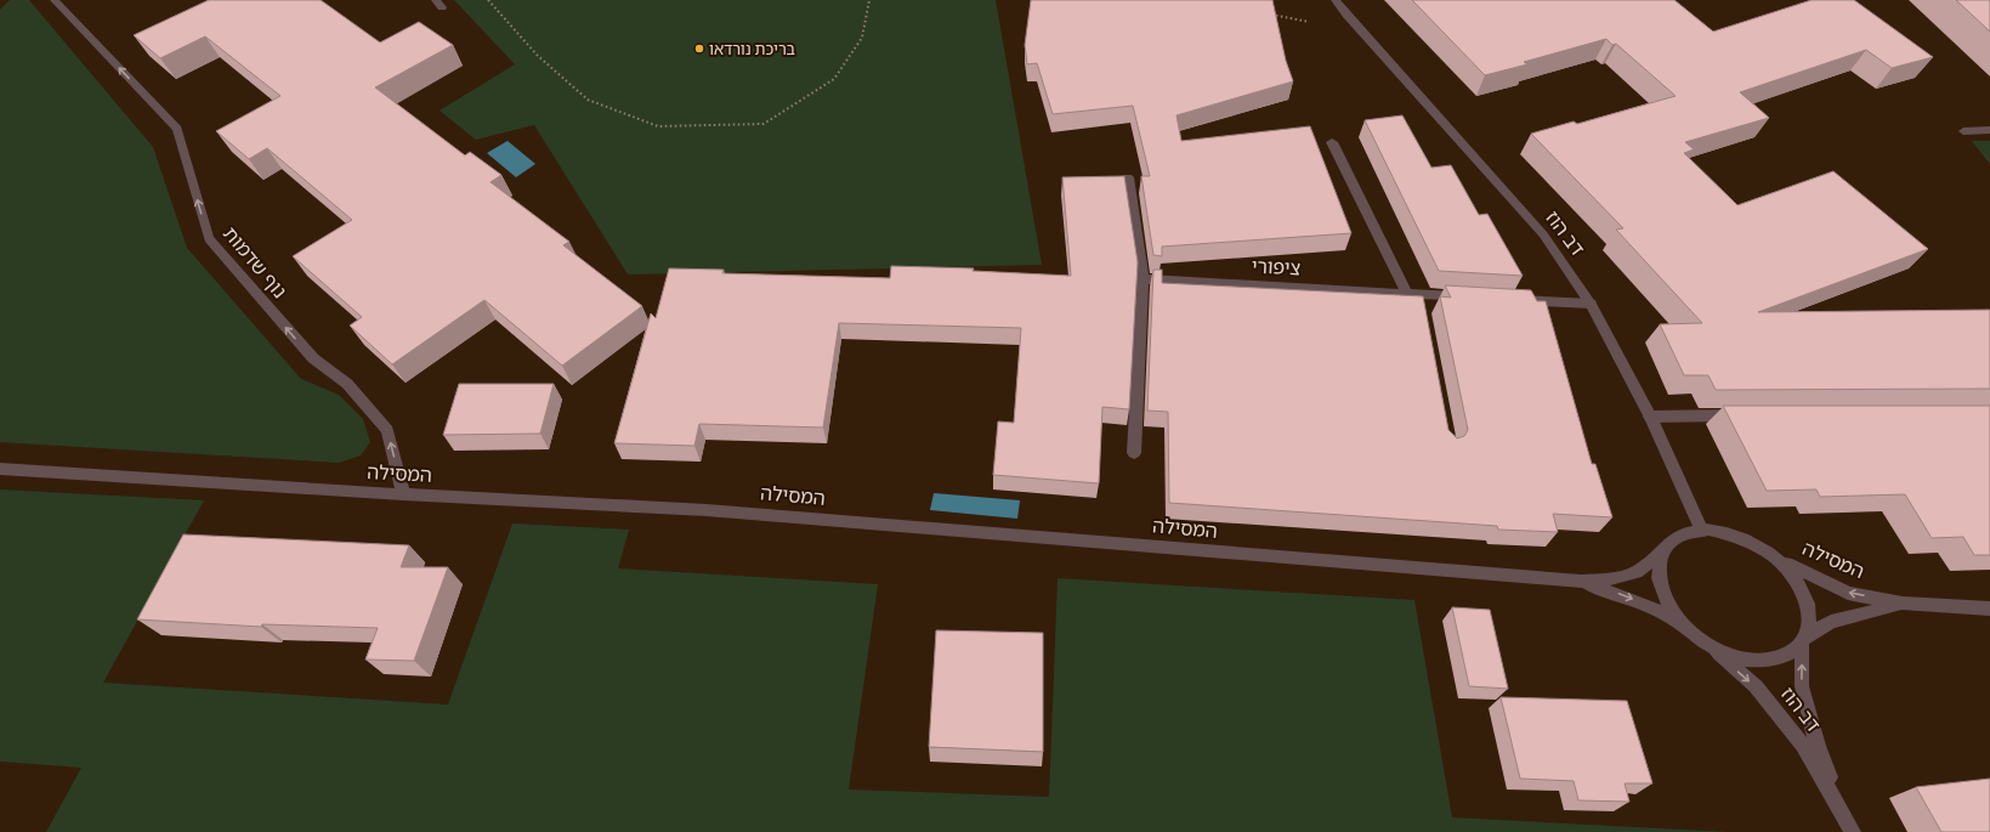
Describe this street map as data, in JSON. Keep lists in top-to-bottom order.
{
  "streets": {
    "street": [
      "דב הוז",
      "נוף שדמות",
      "ציפורי",
      "המסילה"
    ]
  },
  "crossings": [
    ["דב הוז", "המסילה"],
    ["נוף שדמות", "המסילה"]
  ],
  "one_way": ["נוף שדמות"],
  "places": ["בריכת נורדאו"]
}
